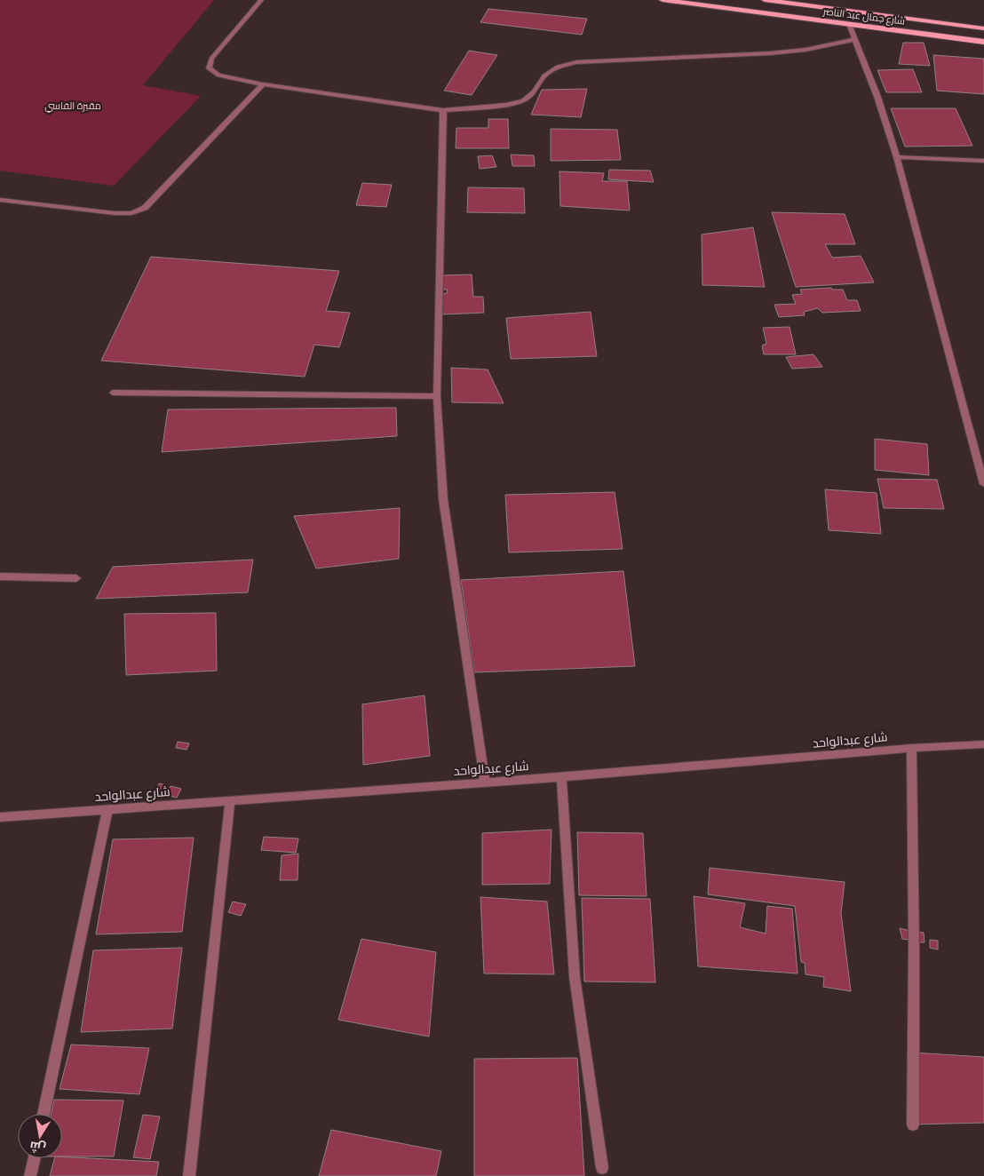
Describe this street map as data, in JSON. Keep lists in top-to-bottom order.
{
  "streets": {
    "main road": ["شارع جمال عبد الناصر"],
    "street": ["شارع عبدالواحد"]
  },
  "parks": ["مقبرة الفاسي"],
  "north": "bottom"
}
